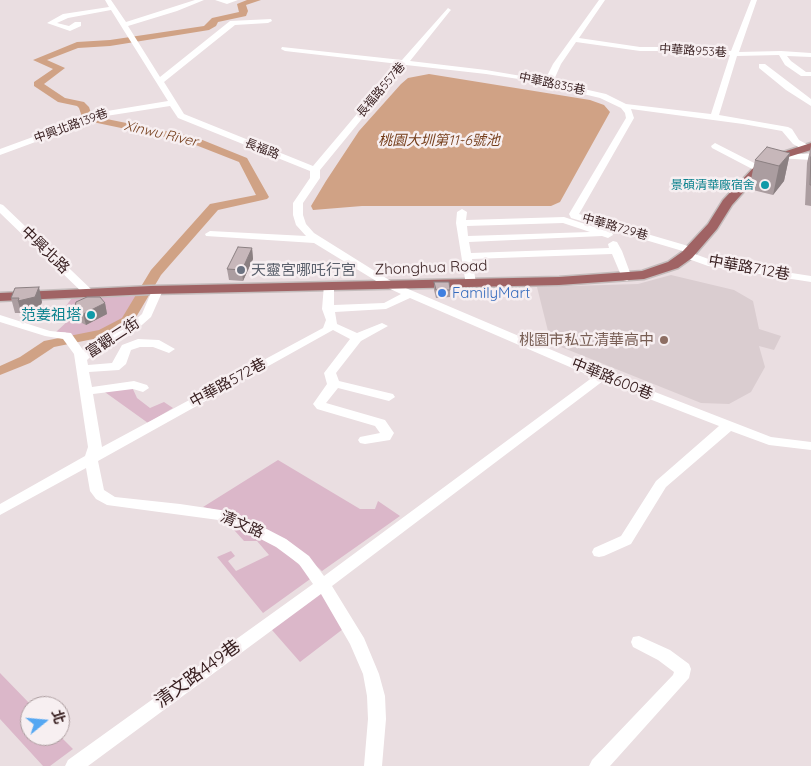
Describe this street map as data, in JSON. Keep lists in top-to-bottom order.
{
  "streets": {
    "main road": ["Zhonghua Road"],
    "street": [
      "中華路953巷",
      "中華路835巷",
      "長福路557巷",
      "中興北路139巷",
      "長福路",
      "中華路729巷",
      "中興北路",
      "中華路712巷",
      "富觀二街",
      "中華路600巷",
      "中華路572巷",
      "清文路",
      "清文路449巷"
    ]
  },
  "crossings": [
    ["中華路835巷", "長福路557巷"],
    ["中華路835巷", "中華路729巷"],
    ["中華路835巷", "Zhonghua Road"],
    ["長福路557巷", "長福路"],
    ["中興北路139巷", "長福路"],
    ["中華路729巷", "Zhonghua Road"],
    ["中華路729巷", "中華路712巷"],
    ["中興北路", "Zhonghua Road"],
    ["Zhonghua Road", "中華路712巷"],
    ["Zhonghua Road", "富觀二街"],
    ["Zhonghua Road", "中華路600巷"],
    ["富觀二街", "清文路"],
    ["中華路600巷", "清文路449巷"],
    ["中華路572巷", "清文路"],
    ["清文路", "清文路449巷"]
  ],
  "water": ["Xinwu River", "桃園大圳第11-6號池"],
  "places": [
    "景碩清華廠宿舍",
    "天靈宮哪吒行宮",
    "FamilyMart",
    "范姜祖塔",
    "桃園市私立清華高中"
  ],
  "north": "right"
}
